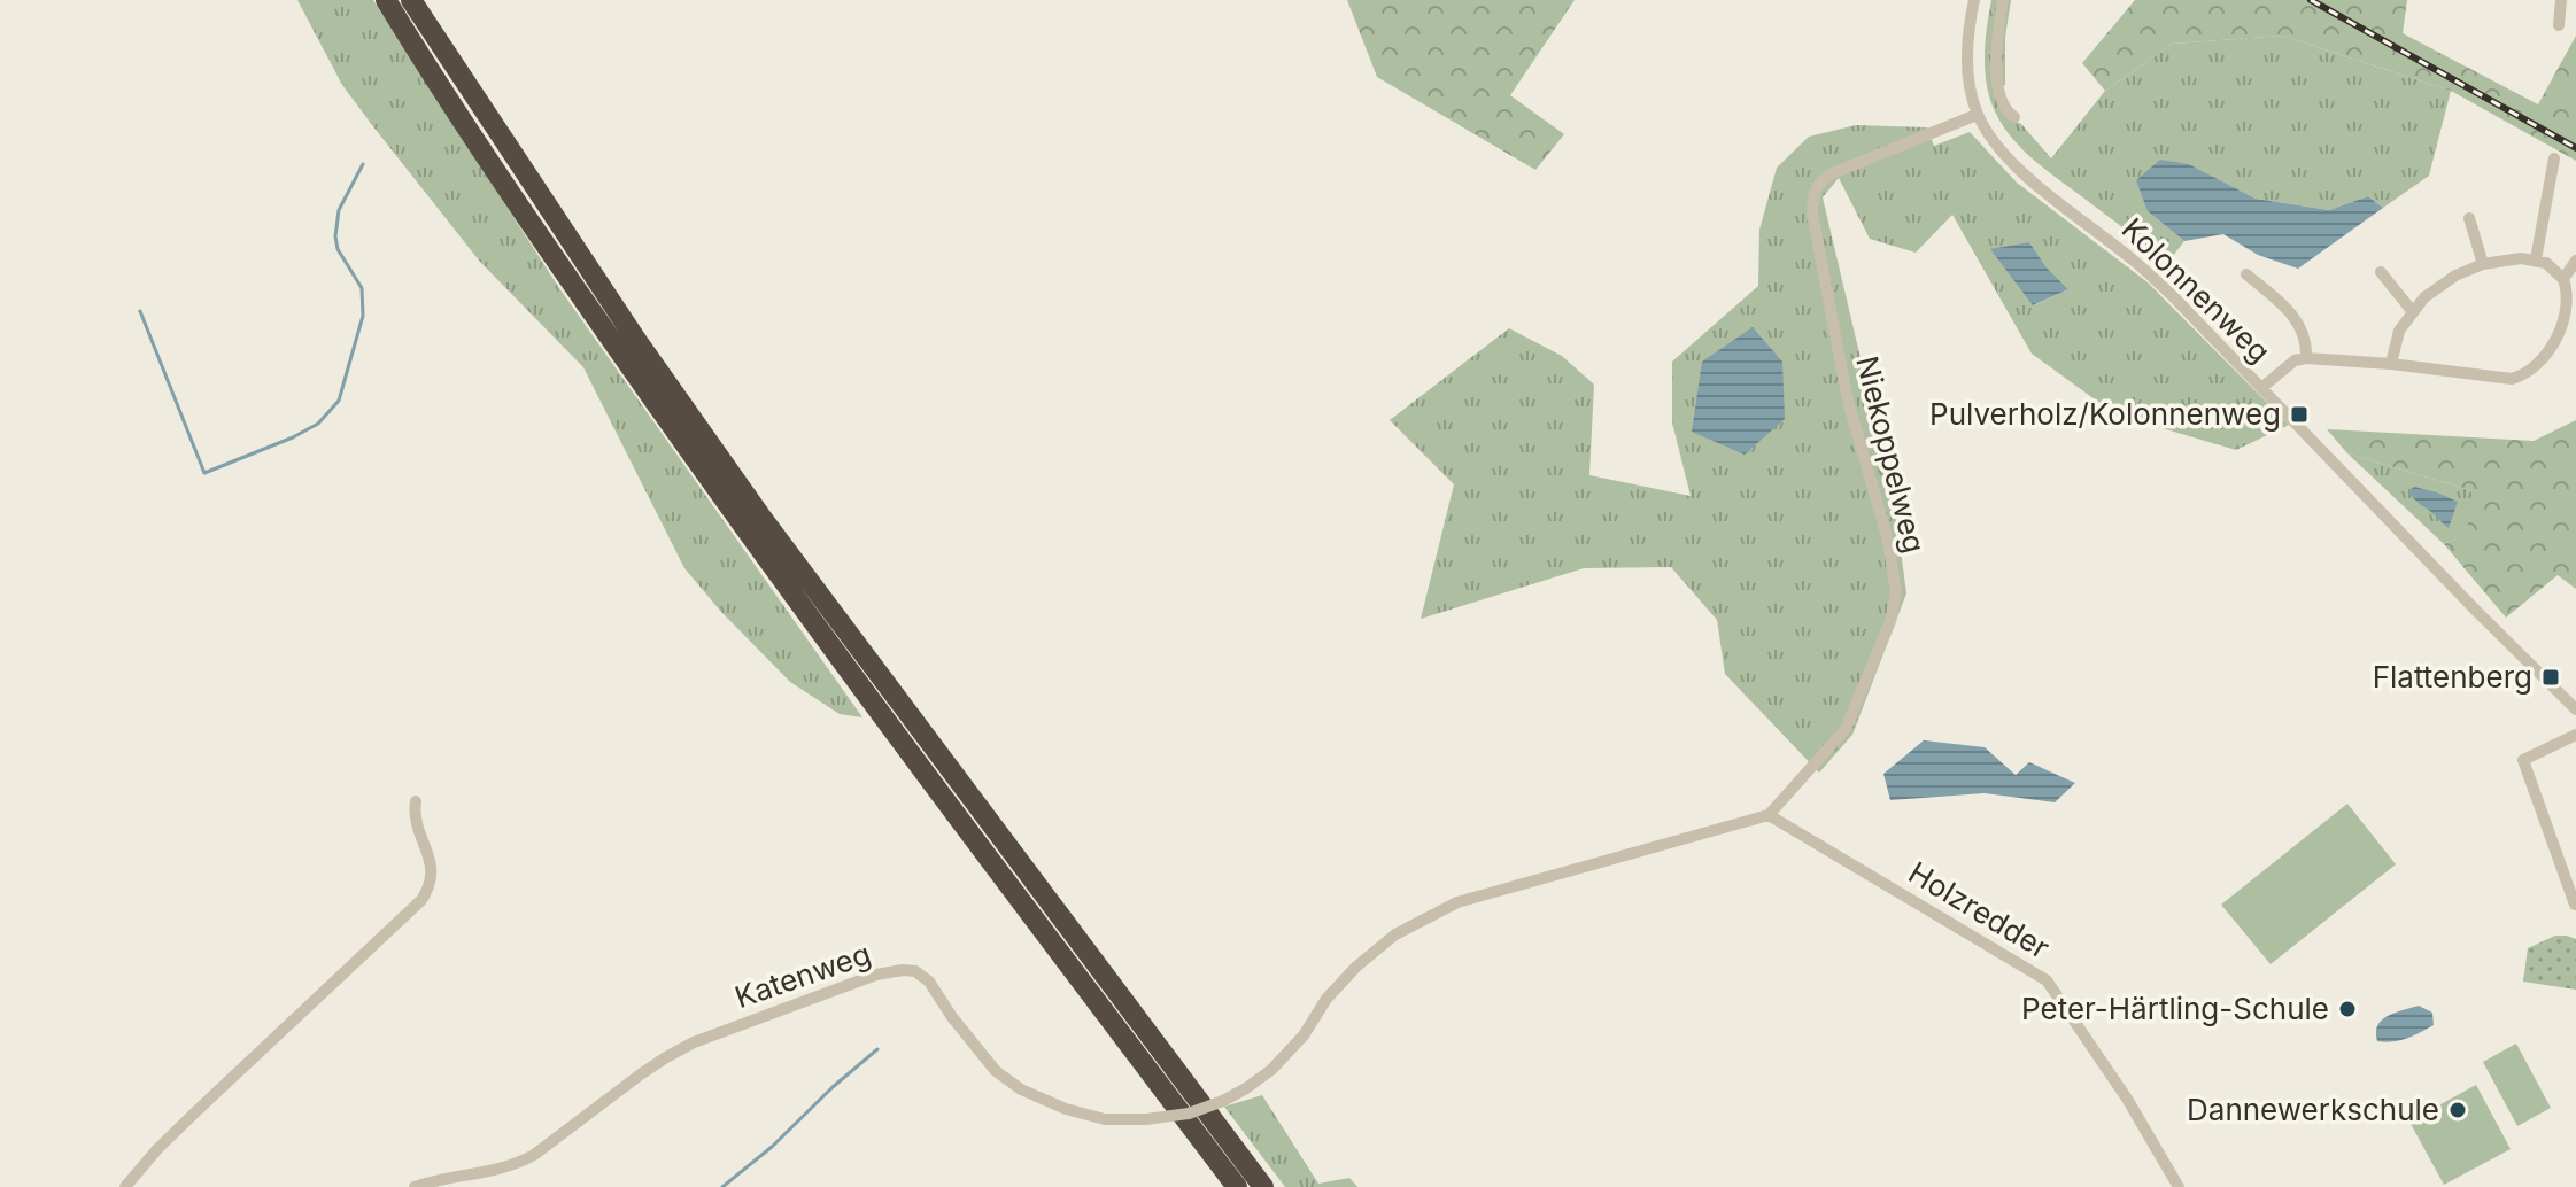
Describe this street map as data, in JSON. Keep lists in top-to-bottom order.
{
  "streets": {
    "street": [
      "Kolonnenweg",
      "Niekoppelweg",
      "Holzredder",
      "Katenweg"
    ]
  },
  "crossings": [
    ["Kolonnenweg", "Niekoppelweg"],
    ["Niekoppelweg", "Holzredder"],
    ["Niekoppelweg", "Katenweg"],
    ["Holzredder", "Katenweg"]
  ],
  "places": {
    "transit": ["Pulverholz/Kolonnenweg", "Flattenberg"],
    "other": ["Peter-Härtling-Schule", "Dannewerkschule"]
  }
}
